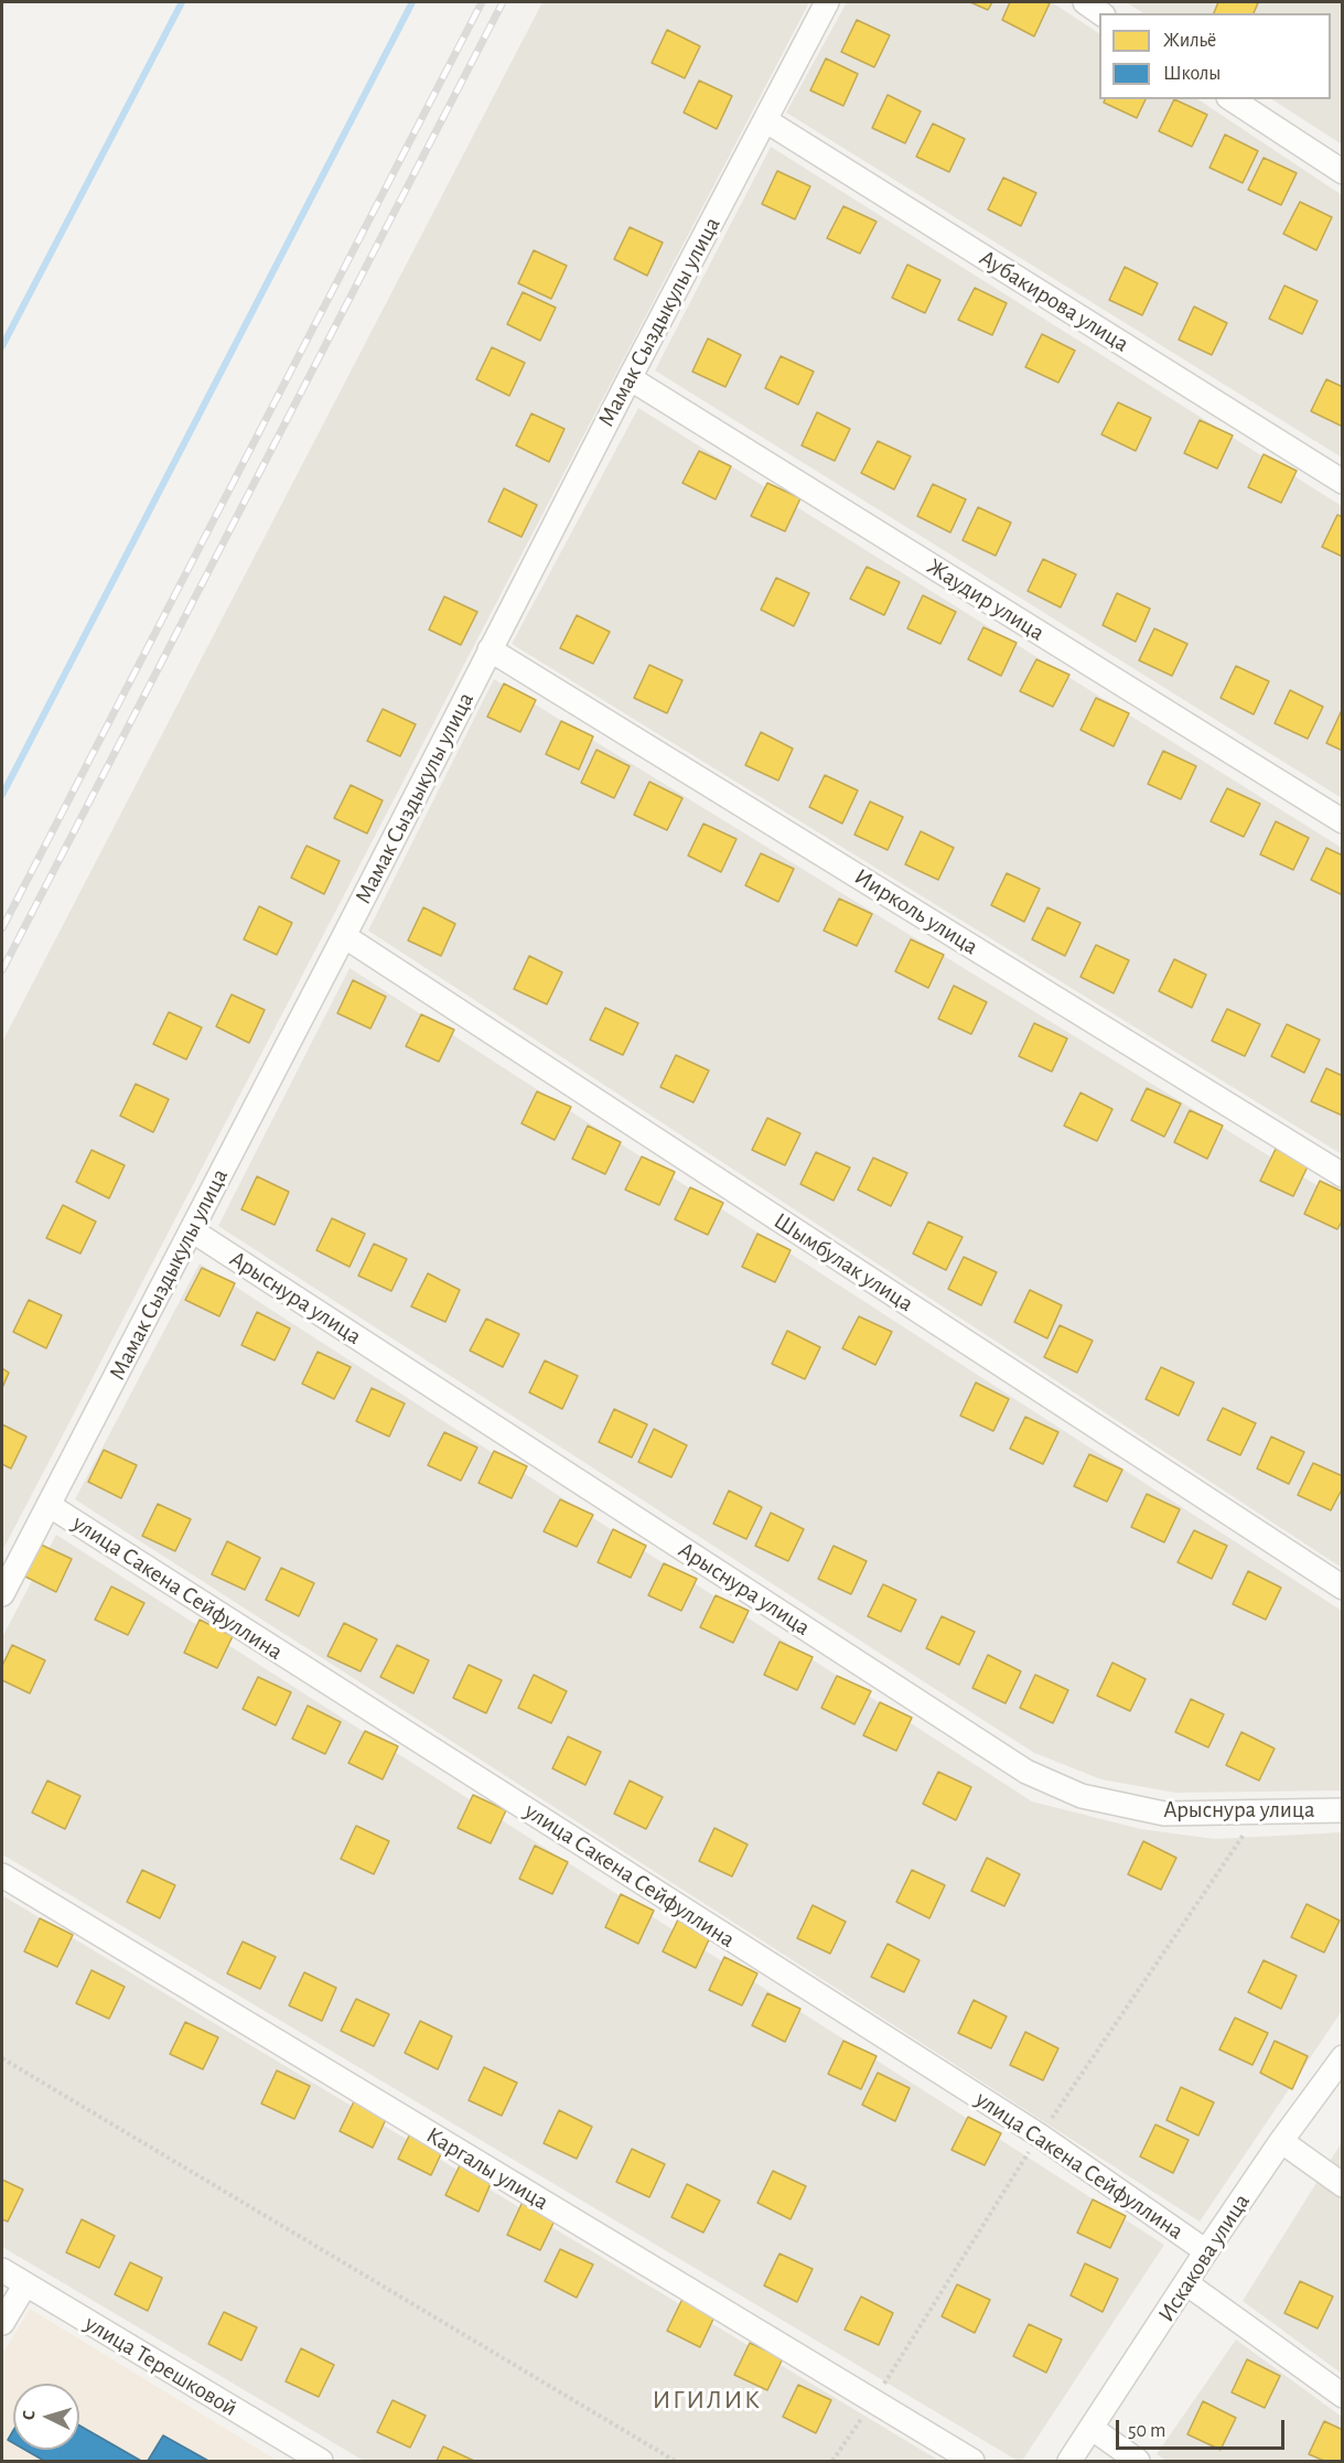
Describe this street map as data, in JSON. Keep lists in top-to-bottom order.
{
  "streets": {
    "street": [
      "Аубакирова улица",
      "Мамак Сыздыкулы улица",
      "Жаудир улица",
      "Иирколь улица",
      "Шымбулак улица",
      "Арыснура улица",
      "улица Сакена Сейфуллина",
      "Каргалы улица",
      "Искакова улица",
      "улица Терешковой"
    ]
  },
  "crossings": [
    ["Аубакирова улица", "Мамак Сыздыкулы улица"],
    ["Мамак Сыздыкулы улица", "Жаудир улица"],
    ["Мамак Сыздыкулы улица", "Иирколь улица"],
    ["Мамак Сыздыкулы улица", "Шымбулак улица"],
    ["Мамак Сыздыкулы улица", "Арыснура улица"],
    ["Мамак Сыздыкулы улица", "улица Сакена Сейфуллина"],
    ["улица Сакена Сейфуллина", "Искакова улица"]
  ],
  "districts": ["ИГИЛИК"],
  "legend": ["Жильё", "Школы"],
  "scale_bar": "50 m",
  "north": "left"
}
